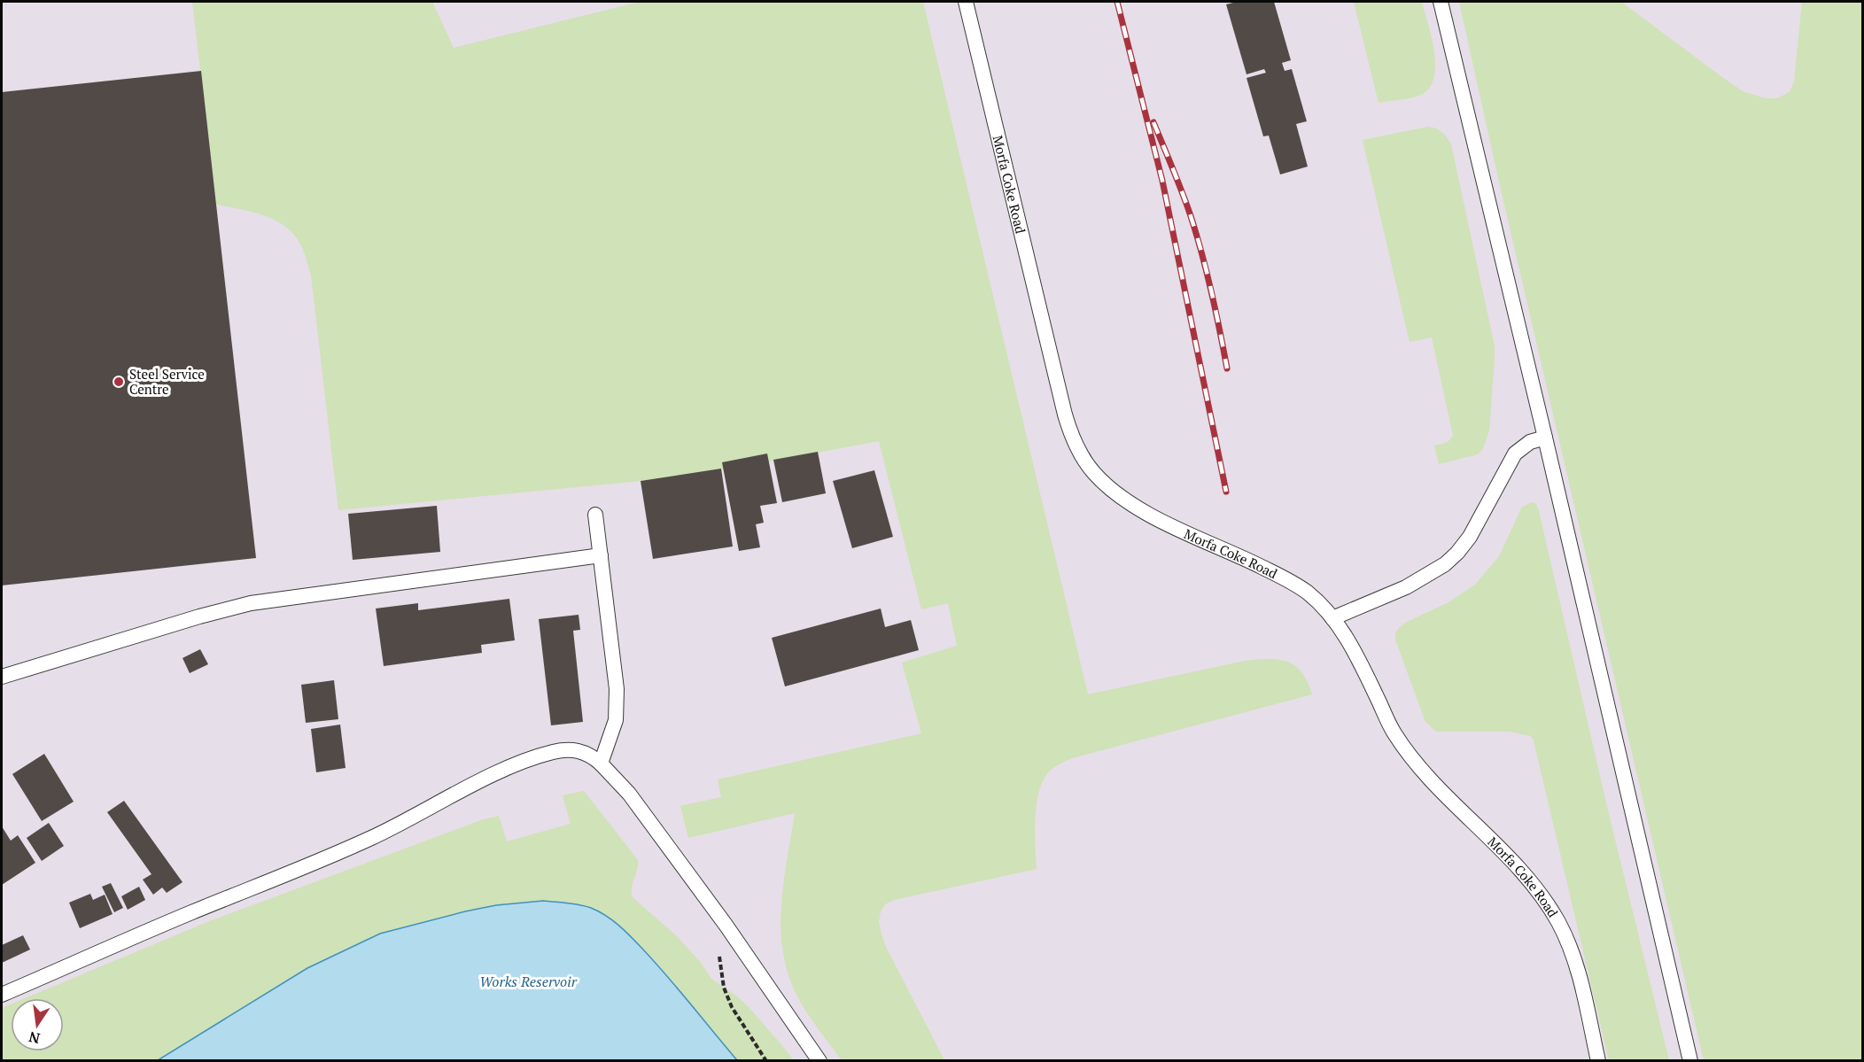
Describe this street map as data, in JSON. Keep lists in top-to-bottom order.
{
  "streets": {
    "lane": ["Morfa Coke Road"]
  },
  "water": ["Works Reservoir"],
  "places": ["Steel Service Centre"],
  "north": "bottom"
}
